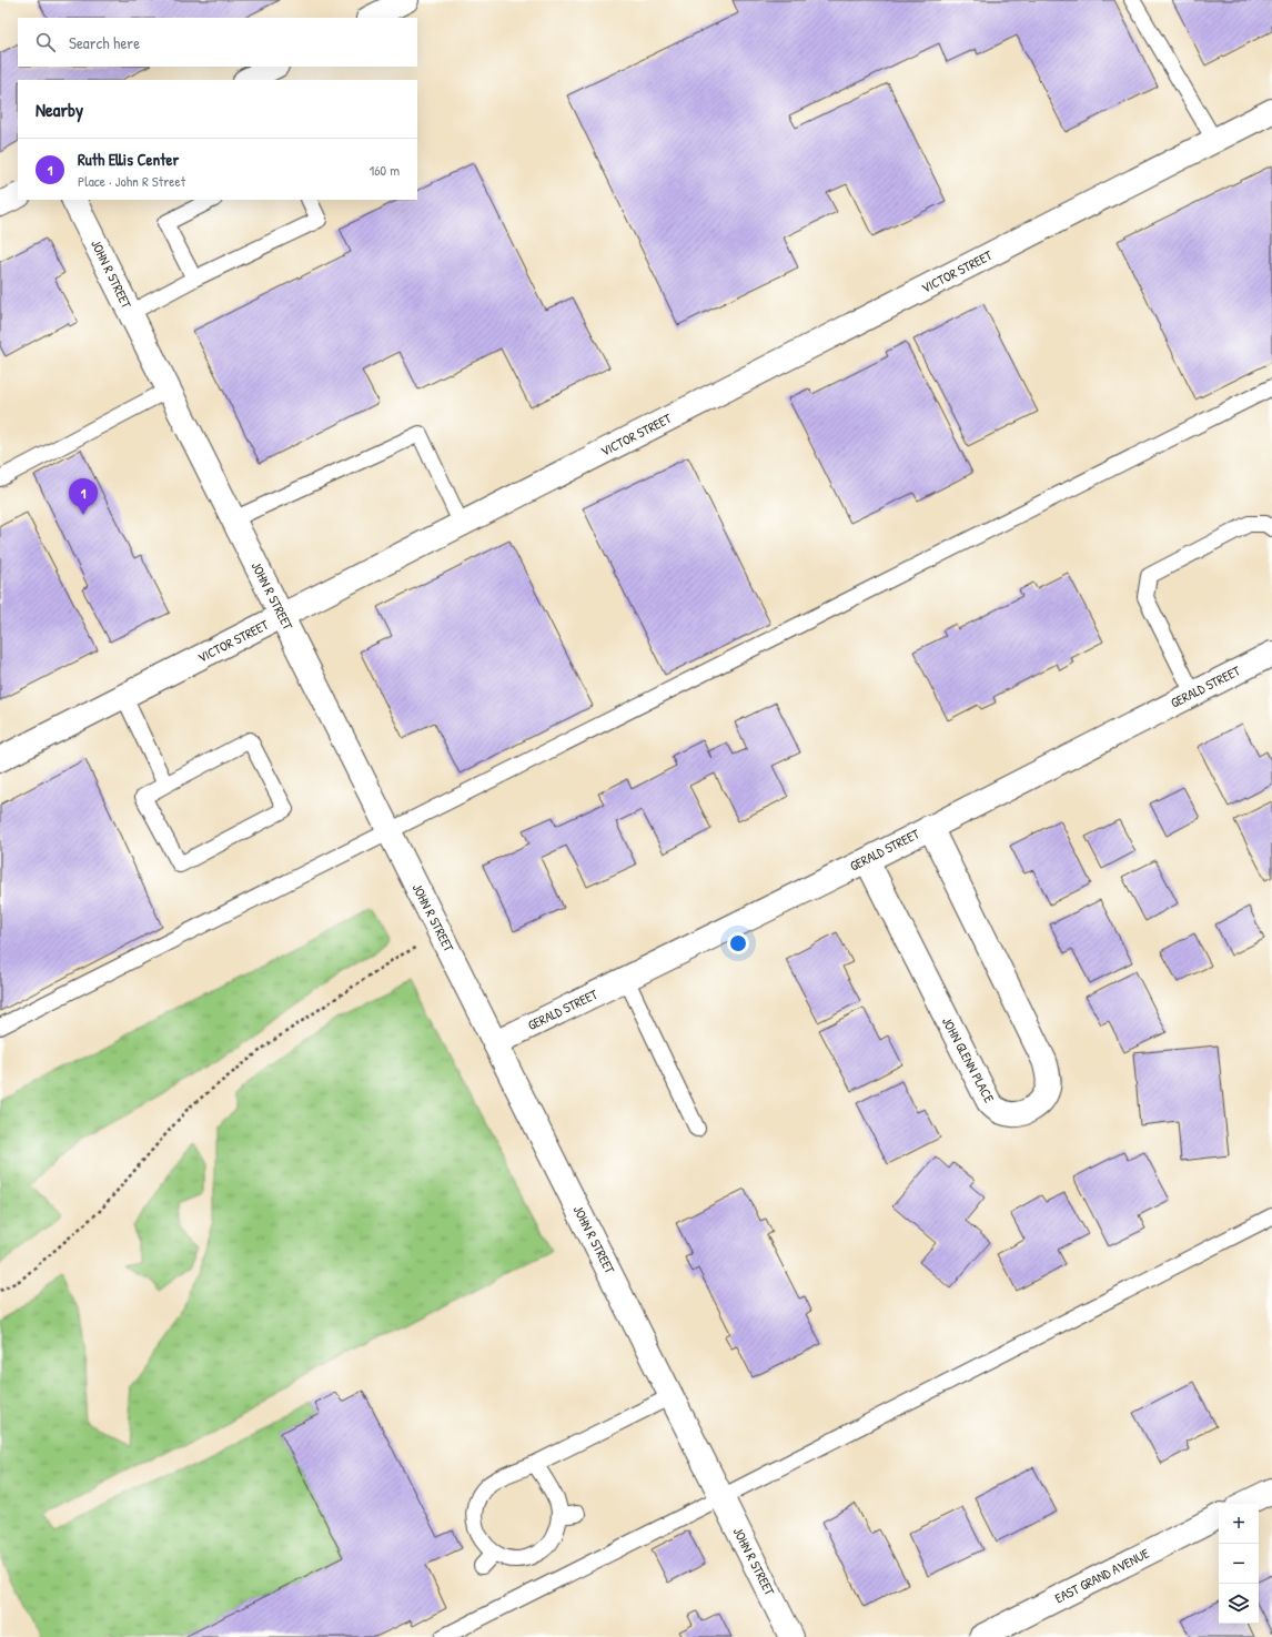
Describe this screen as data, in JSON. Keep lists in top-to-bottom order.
{
  "streets": {
    "street": [
      "VICTOR STREET",
      "JOHN R STREET",
      "GERALD STREET",
      "JOHN GLENN PLACE",
      "EAST GRAND AVENUE"
    ]
  },
  "crossings": [
    ["VICTOR STREET", "JOHN R STREET"],
    ["JOHN R STREET", "GERALD STREET"],
    ["GERALD STREET", "JOHN GLENN PLACE"]
  ],
  "page": {
    "search": "Search here",
    "heading": "Nearby",
    "list": [
      {
        "mark": "1",
        "name": "Ruth Ellis Center",
        "note": "Place · John R Street",
        "value": "160 m"
      }
    ],
    "pins": "1",
    "map_buttons": ["+", "−"]
  }
}
